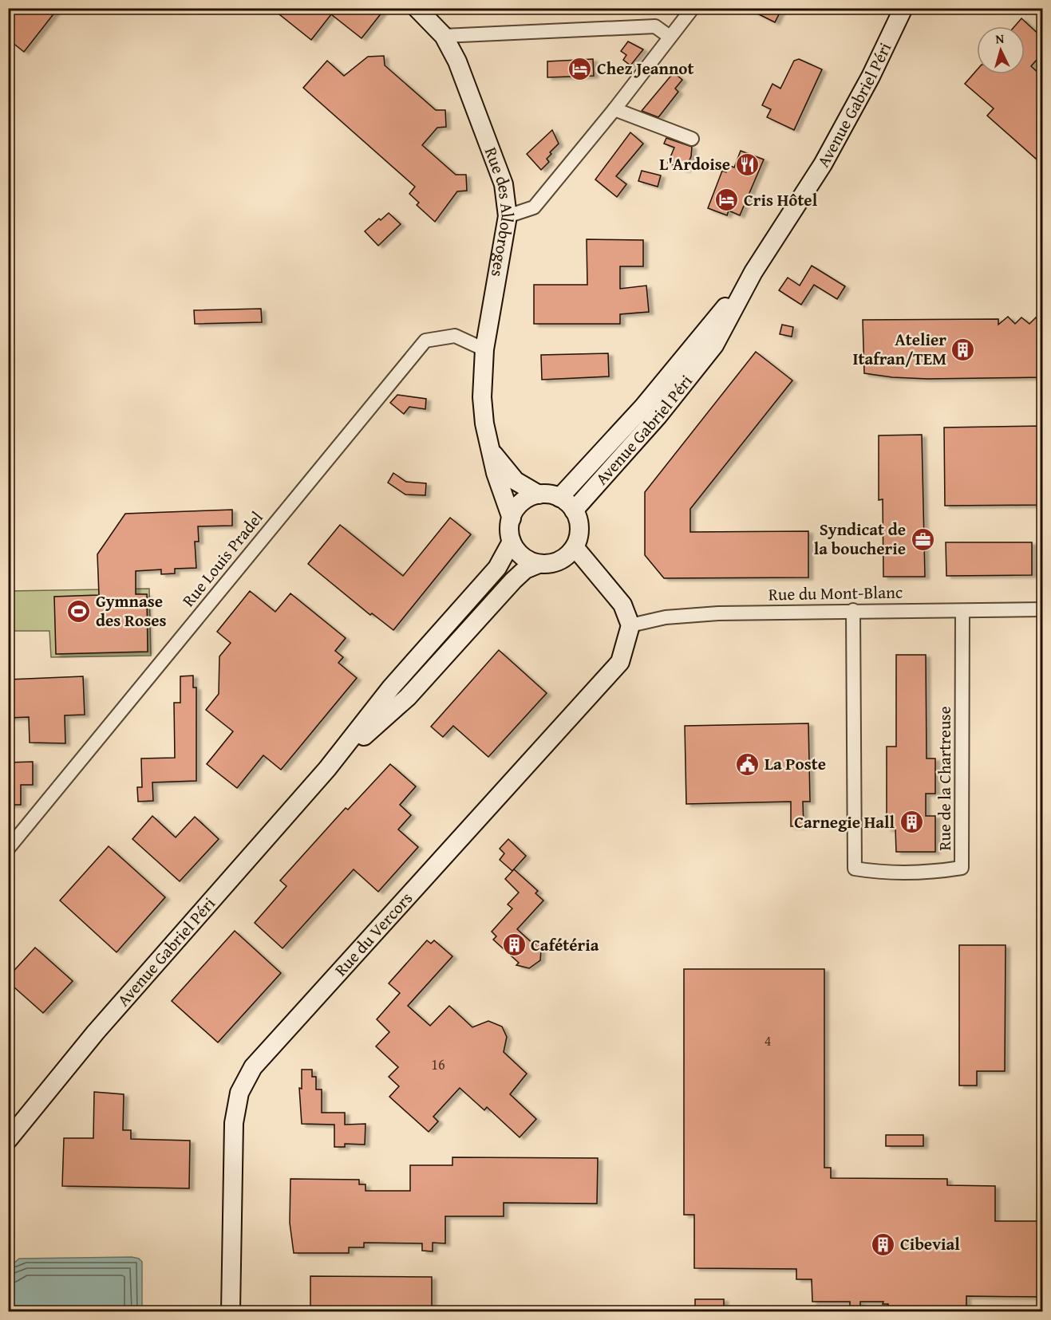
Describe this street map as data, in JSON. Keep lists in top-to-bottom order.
{
  "streets": {
    "main road": ["Avenue Gabriel Péri", "Rue des Allobroges", "Rue du Vercors"],
    "street": ["Rue Louis Pradel", "Rue du Mont-Blanc", "Rue de la Chartreuse"]
  },
  "crossings": [
    ["Avenue Gabriel Péri", "Rue des Allobroges"],
    ["Rue des Allobroges", "Rue Louis Pradel"],
    ["Rue du Mont-Blanc", "Rue de la Chartreuse"],
    ["Rue du Mont-Blanc", "Rue du Vercors"]
  ],
  "places": {
    "hotel": ["Chez Jeannot", "Cris Hôtel"],
    "restaurant": ["L'Ardoise"],
    "building": [
      "Atelier Itafran/TEM",
      "Carnegie Hall",
      "Cafétéria",
      "Cibevial"
    ],
    "office": ["Syndicat de la boucherie"],
    "sports": ["Gymnase des Roses"],
    "public building": ["La Poste"]
  },
  "house_numbers": ["4", "16"],
  "north": "top"
}
